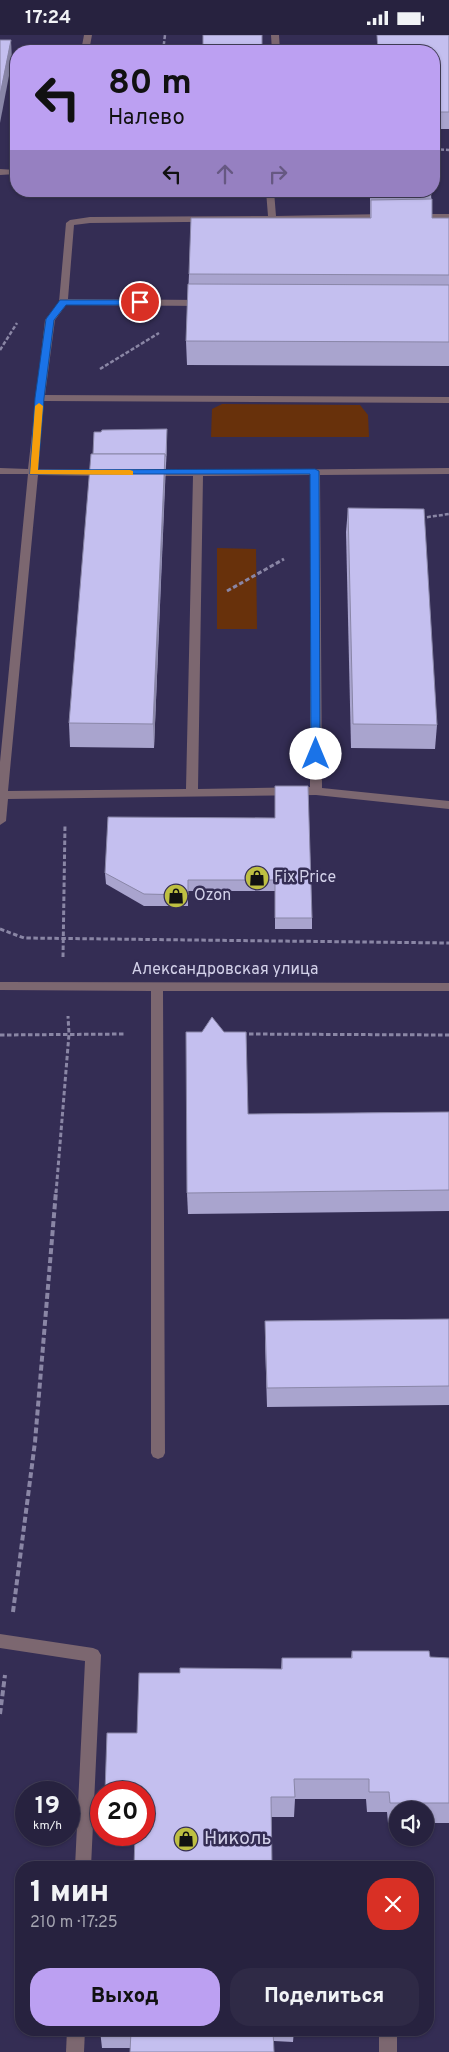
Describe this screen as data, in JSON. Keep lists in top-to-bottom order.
{
  "streets": {
    "street": ["Александровская улица"]
  },
  "places": {
    "shop": ["Fix Price", "Ozon", "Николь"]
  },
  "page": {
    "status": "17:24",
    "turn": ["80 m", "Налево"],
    "speed": "19 km/h",
    "limit": "20",
    "heading": ["1 мин", "210 m · 17:25"],
    "buttons": ["Выход", "Поделиться"]
  }
}
